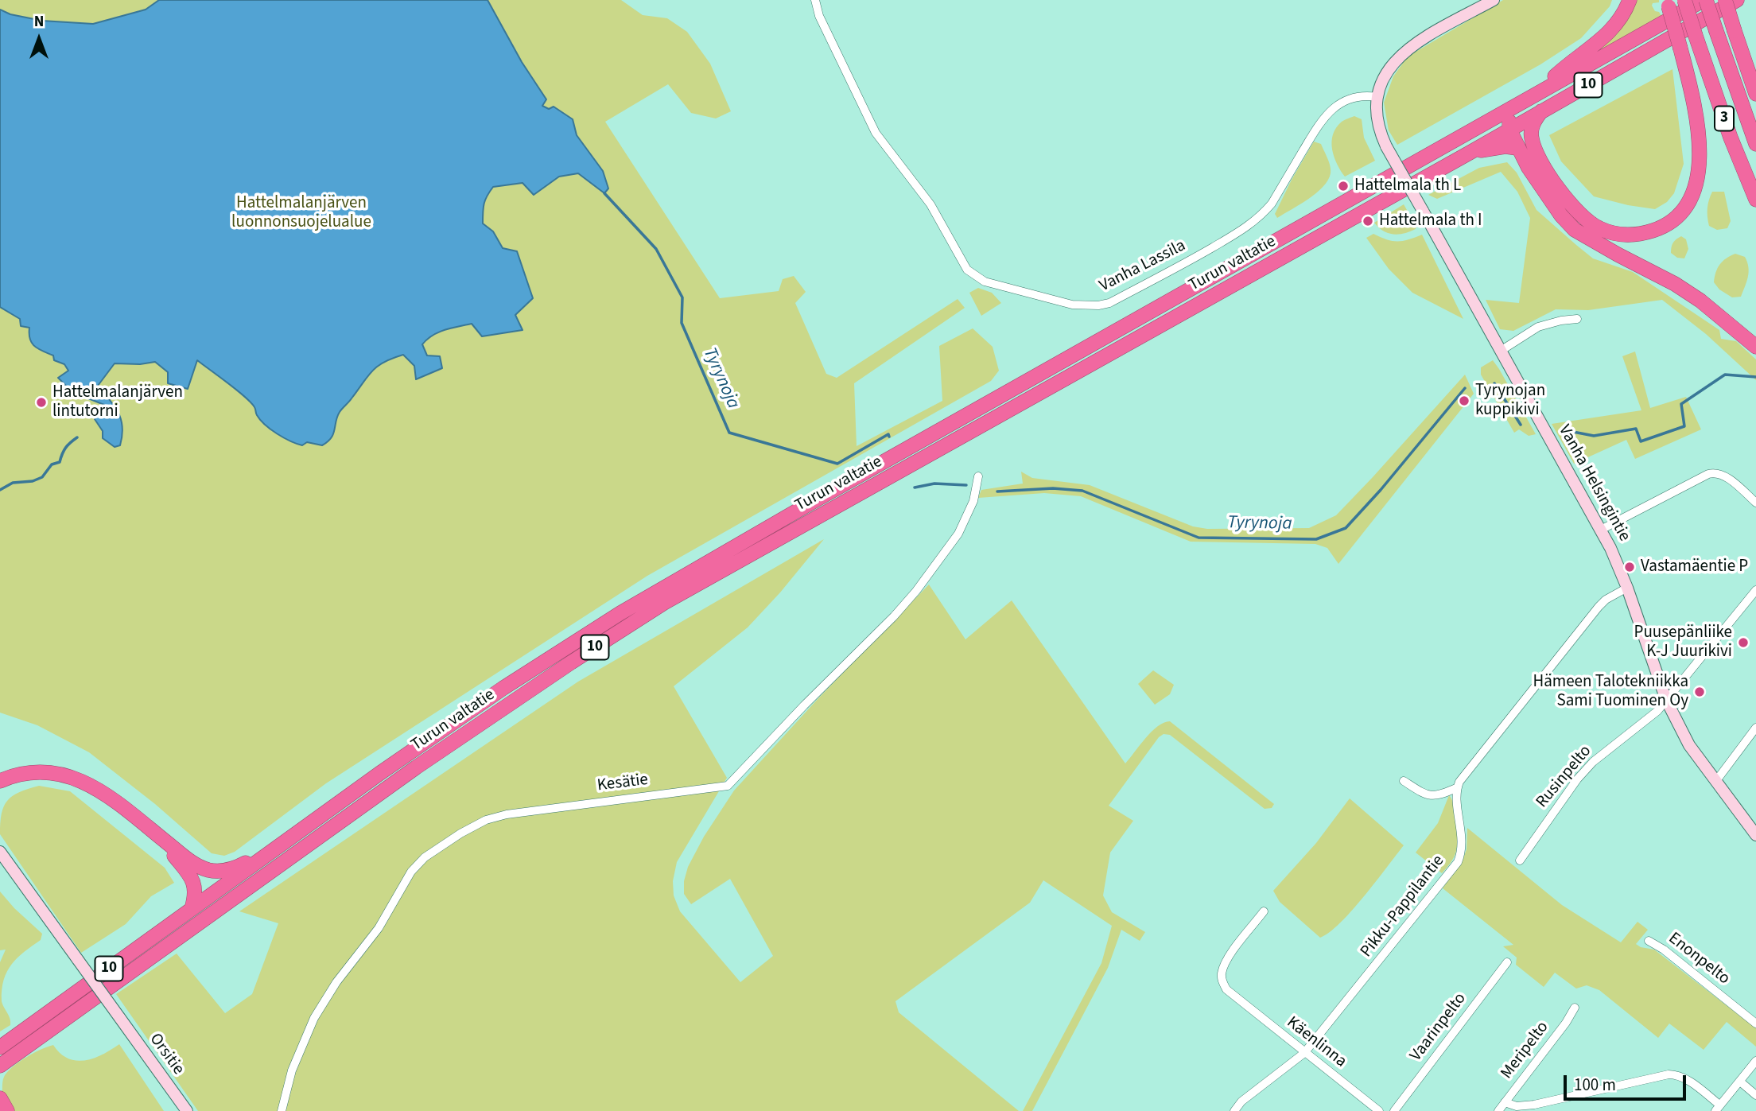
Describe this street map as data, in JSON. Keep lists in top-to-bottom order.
{
  "streets": {
    "highway": ["10", "3", "Turun valtatie"],
    "street": [
      "Vanha Lassila",
      "Vanha Helsingintie",
      "Rusinpelto",
      "Kesätie",
      "Pikku-Pappilantie",
      "Enonpelto",
      "Vaarinpelto",
      "Käenlinna",
      "Meripelto",
      "Orsitie"
    ]
  },
  "crossings": [
    ["3", "Turun valtatie"],
    ["Vanha Lassila", "Vanha Helsingintie"],
    ["Vanha Helsingintie", "Rusinpelto"],
    ["Pikku-Pappilantie", "Käenlinna"]
  ],
  "water": ["Tyrynoja"],
  "parks": ["Hattelmalanjärven luonnonsuojelualue"],
  "places": [
    "Hattelmala th L",
    "Hattelmala th I",
    "Tyrynojan kuppikivi",
    "Hattelmalanjärven lintutorni",
    "Vastamäentie P",
    "Puusepänliike K-J Juurikivi",
    "Hämeen Talotekniikka Sami Tuominen Oy"
  ],
  "scale_bar": "100 m",
  "north": "top"
}
